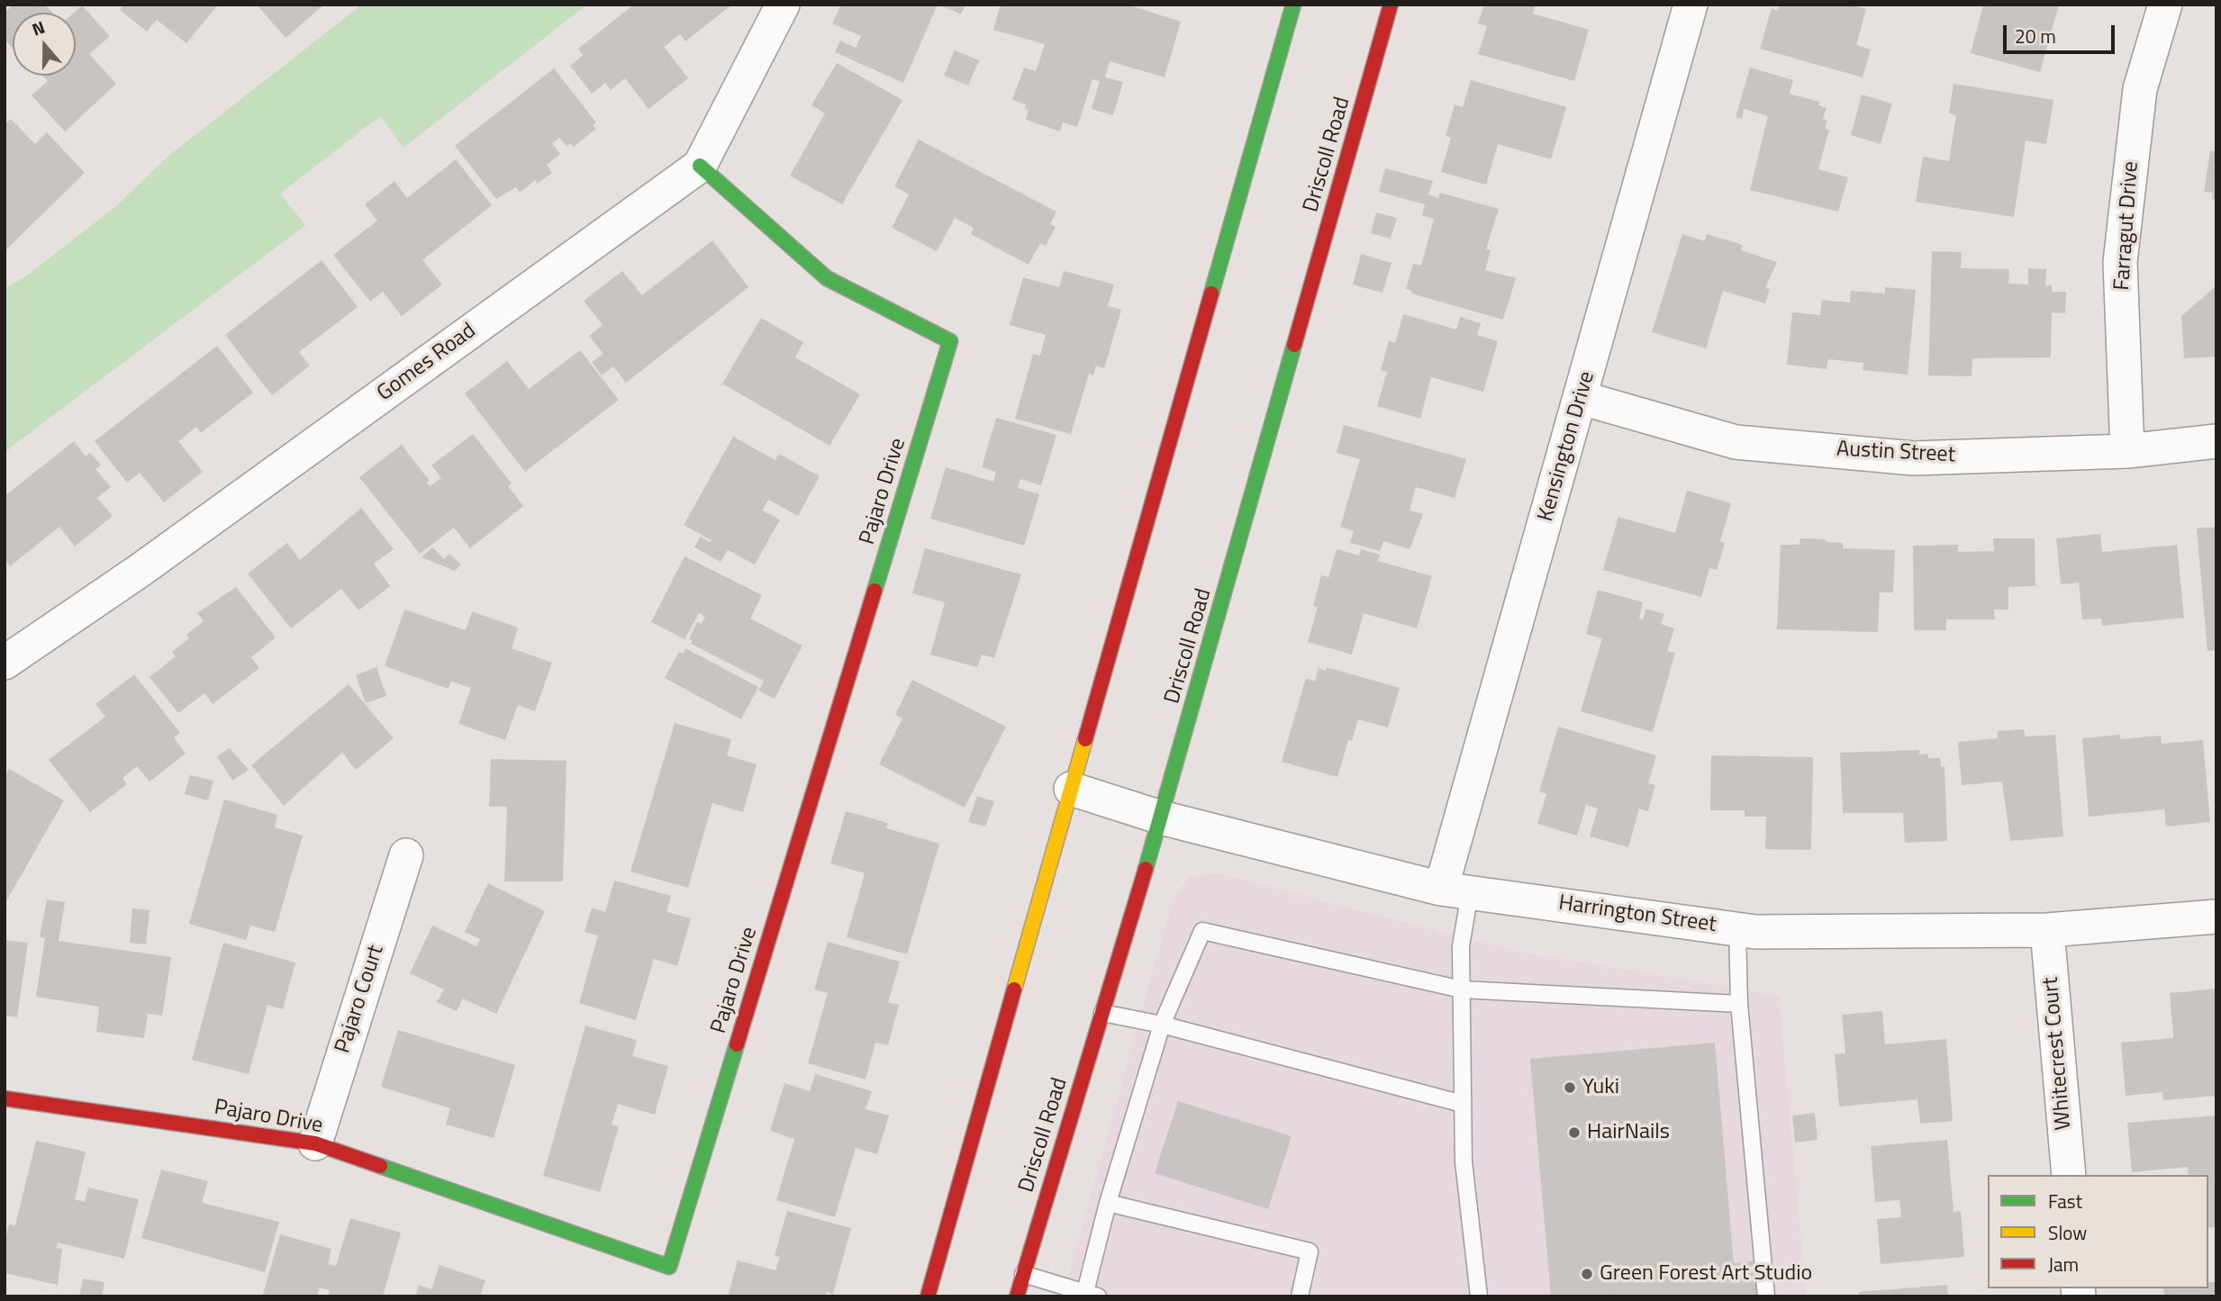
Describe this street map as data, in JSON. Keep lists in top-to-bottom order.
{
  "streets": {
    "street": [
      "Driscoll Road",
      "Farragut Drive",
      "Gomes Road",
      "Kensington Drive",
      "Austin Street",
      "Pajaro Drive",
      "Harrington Street",
      "Pajaro Court",
      "Whitecrest Court"
    ]
  },
  "crossings": [
    ["Driscoll Road", "Harrington Street"],
    ["Farragut Drive", "Austin Street"],
    ["Gomes Road", "Pajaro Drive"],
    ["Kensington Drive", "Austin Street"],
    ["Kensington Drive", "Harrington Street"],
    ["Pajaro Drive", "Pajaro Court"],
    ["Harrington Street", "Whitecrest Court"]
  ],
  "places": ["Yuki", "HairNails", "Green Forest Art Studio"],
  "legend": ["Fast", "Slow", "Jam"],
  "scale_bar": "20 m",
  "north": "top"
}
